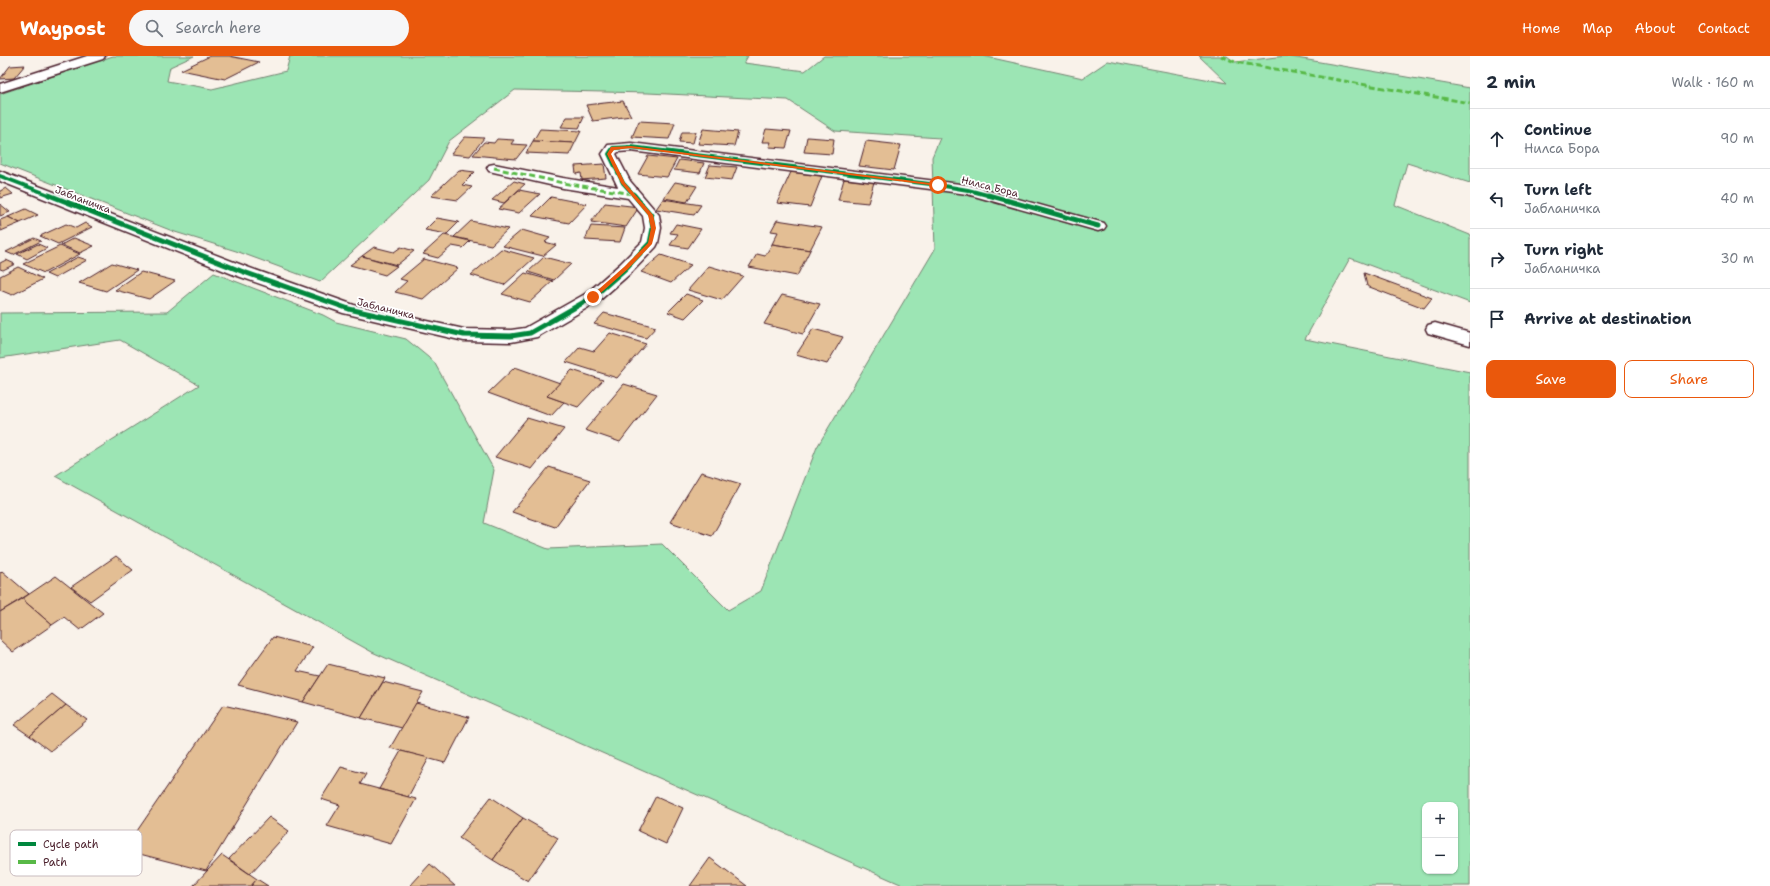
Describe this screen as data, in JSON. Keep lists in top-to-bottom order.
{
  "streets": {
    "street": ["Нилса Бора", "Јабланичка"]
  },
  "crossings": [
    ["Нилса Бора", "Јабланичка"]
  ],
  "legend": ["Cycle path", "Path"],
  "page": {
    "header": "Waypost",
    "search": "Search here",
    "nav": [
      "Home",
      "Map",
      "About",
      "Contact"
    ],
    "heading": ["2 min", "Walk · 160 m"],
    "list": [
      ["Continue", "Нилса Бора", "90 m"],
      ["Turn left", "Јабланичка", "40 m"],
      ["Turn right", "Јабланичка", "30 m"],
      "Arrive at destination"
    ],
    "buttons": ["Save", "Share"],
    "map_buttons": ["+", "−"]
  }
}
